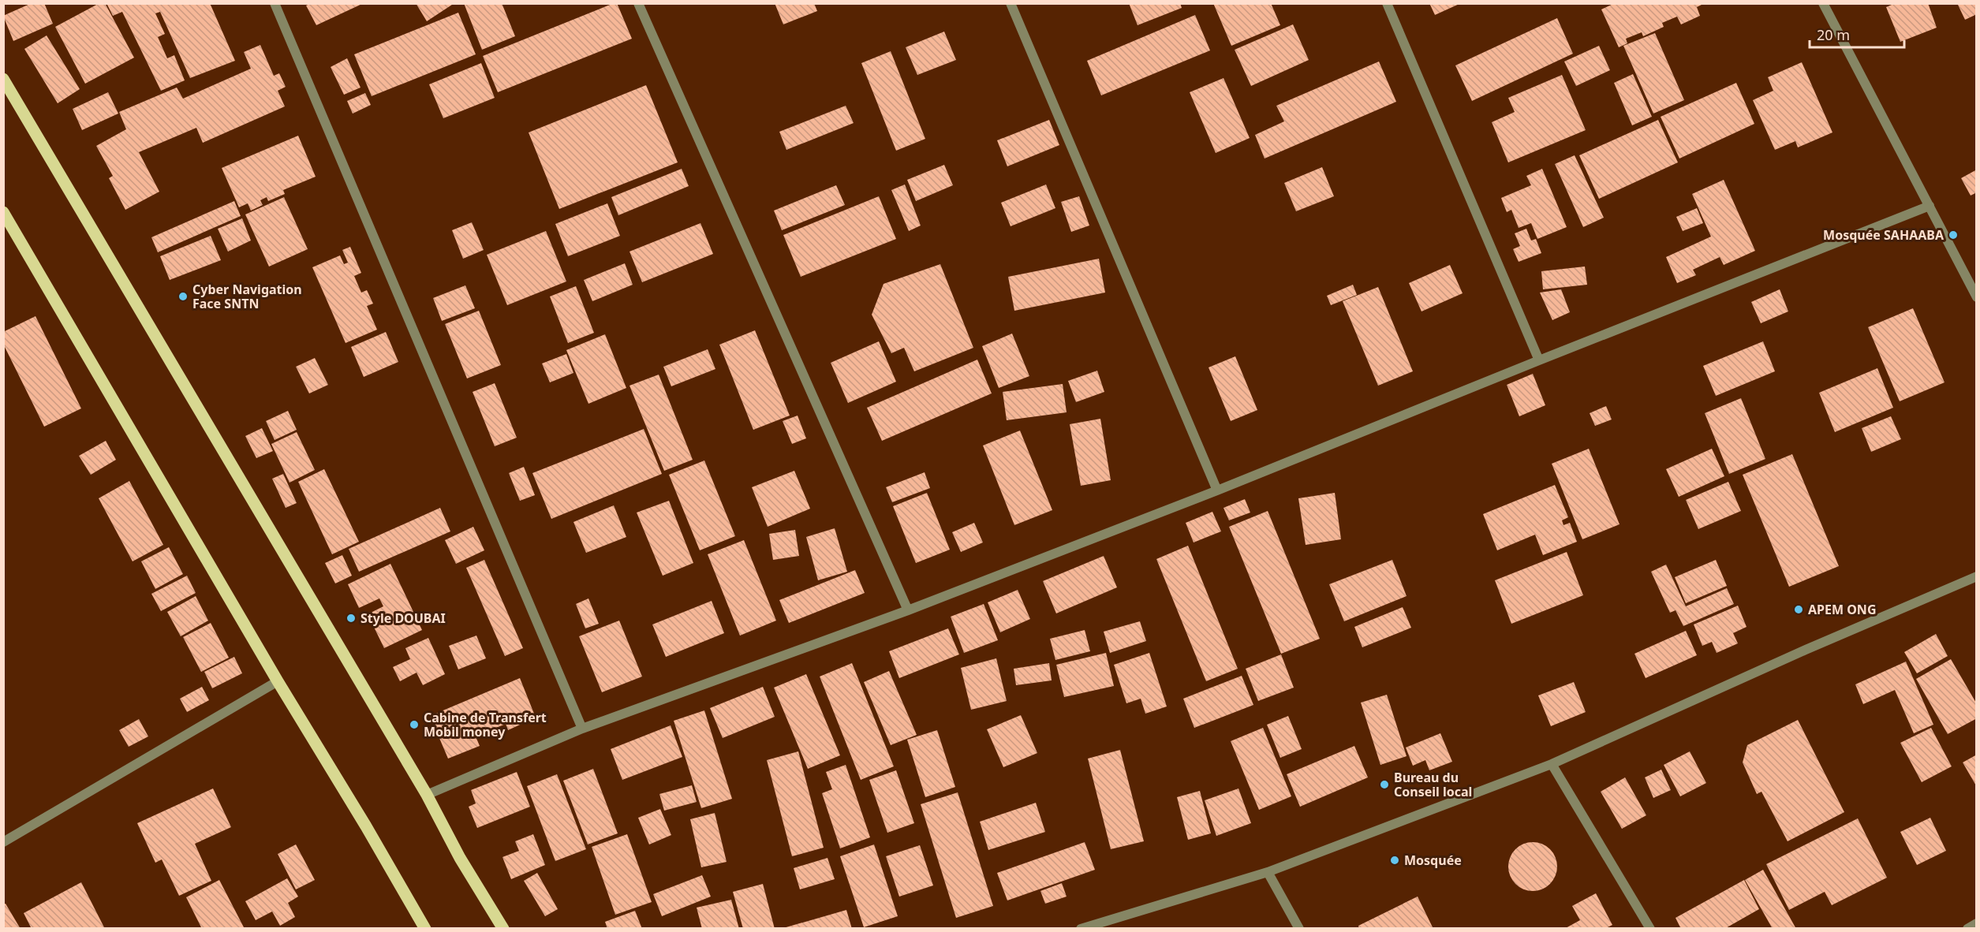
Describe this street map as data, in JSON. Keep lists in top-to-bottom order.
{
  "places": [
    "Mosquée SAHAABA",
    "Cyber Navigation Face SNTN",
    "APEM ONG",
    "Style DOUBAI",
    "Cabine de Transfert Mobil money",
    "Bureau du Conseil local",
    "Mosquée"
  ],
  "scale_bar": "20 m"
}
